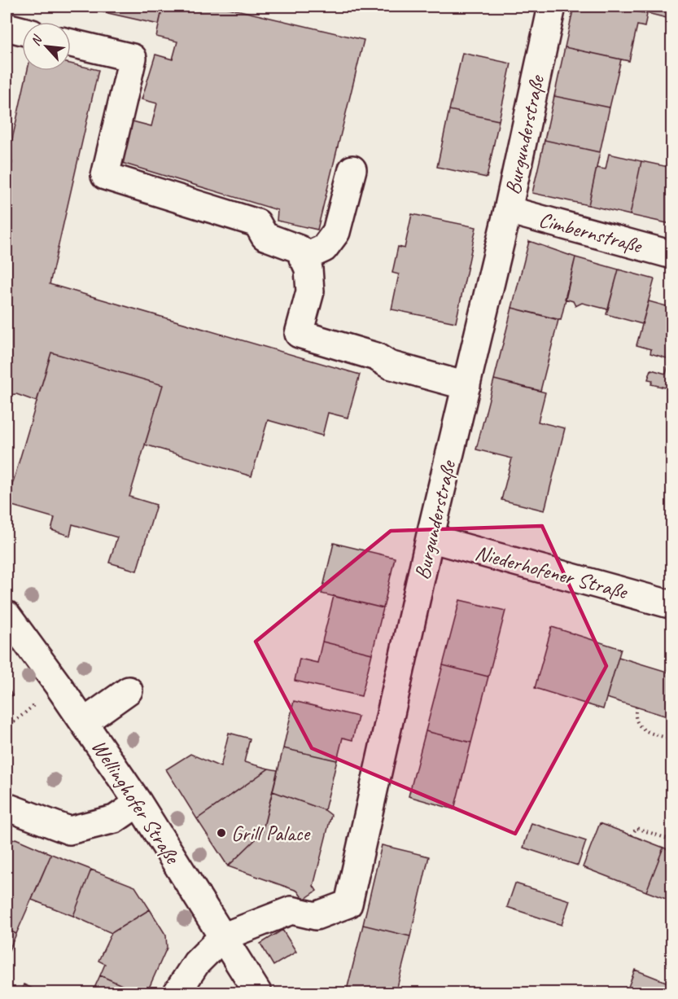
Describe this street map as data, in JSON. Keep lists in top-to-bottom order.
{
  "streets": {
    "street": [
      "Burgunderstraße",
      "Cimbernstraße",
      "Niederhofener Straße",
      "Wellinghofer Straße"
    ]
  },
  "crossings": [
    ["Burgunderstraße", "Cimbernstraße"],
    ["Burgunderstraße", "Niederhofener Straße"],
    ["Burgunderstraße", "Wellinghofer Straße"]
  ],
  "places": ["Grill Palace"],
  "north": "top left"
}
